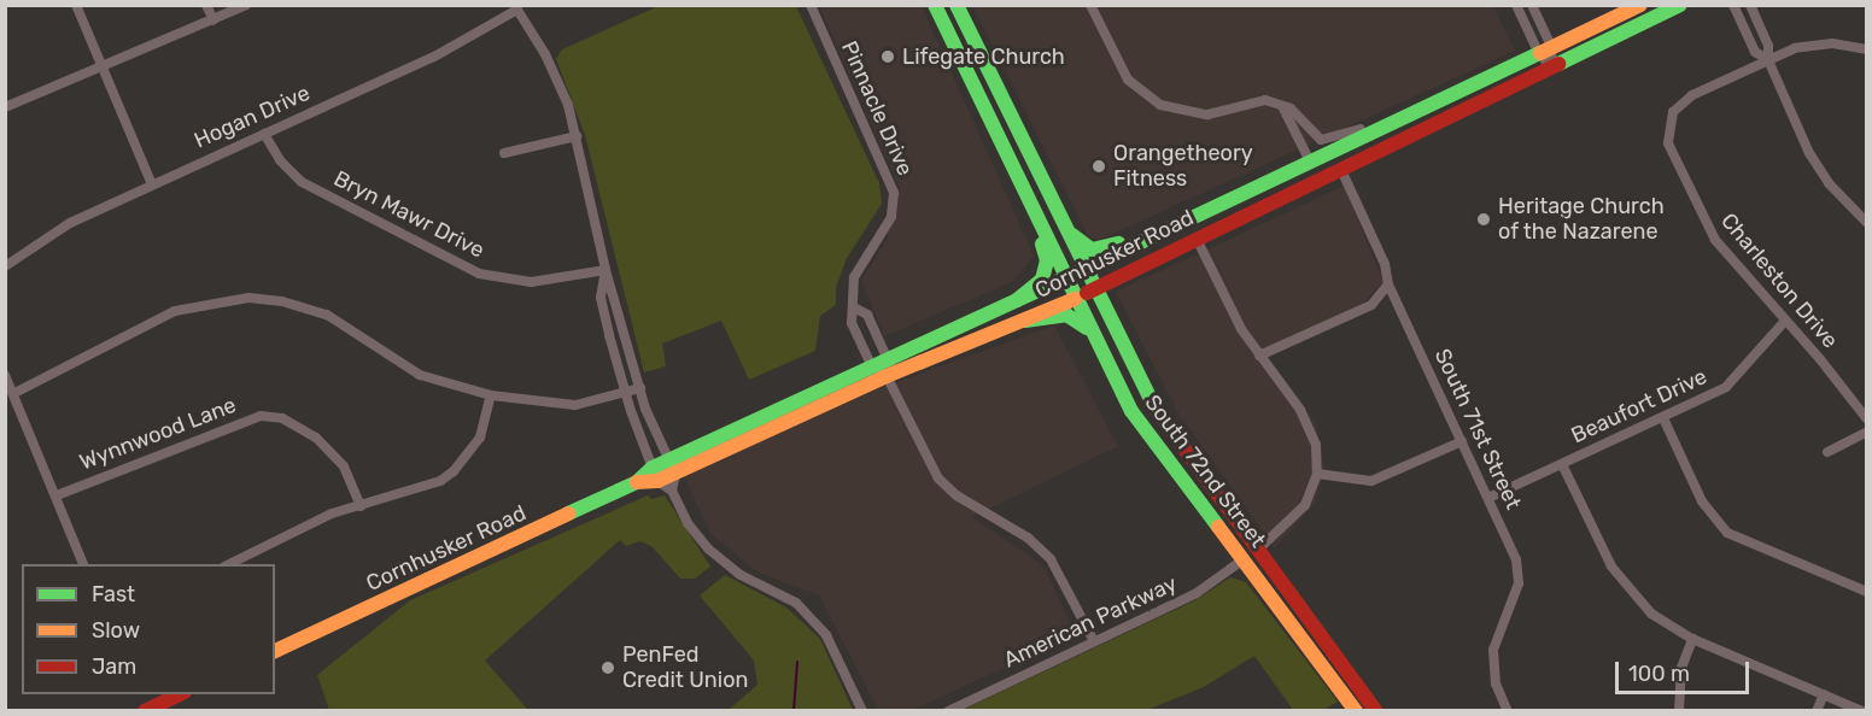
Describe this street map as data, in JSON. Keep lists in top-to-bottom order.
{
  "streets": {
    "main road": ["Cornhusker Road", "South 72nd Street"],
    "street": [
      "Pinnacle Drive",
      "Hogan Drive",
      "Bryn Mawr Drive",
      "Charleston Drive",
      "Beaufort Drive",
      "South 71st Street",
      "Wynnwood Lane",
      "American Parkway"
    ]
  },
  "crossings": [
    ["Pinnacle Drive", "Cornhusker Road"],
    ["Hogan Drive", "Bryn Mawr Drive"],
    ["Cornhusker Road", "South 71st Street"],
    ["Cornhusker Road", "South 72nd Street"],
    ["Charleston Drive", "Beaufort Drive"],
    ["Beaufort Drive", "South 71st Street"],
    ["South 72nd Street", "American Parkway"]
  ],
  "places": [
    "Lifegate Church",
    "Orangetheory Fitness",
    "Heritage Church of the Nazarene",
    "PenFed Credit Union"
  ],
  "legend": ["Fast", "Slow", "Jam"],
  "scale_bar": "100 m"
}
